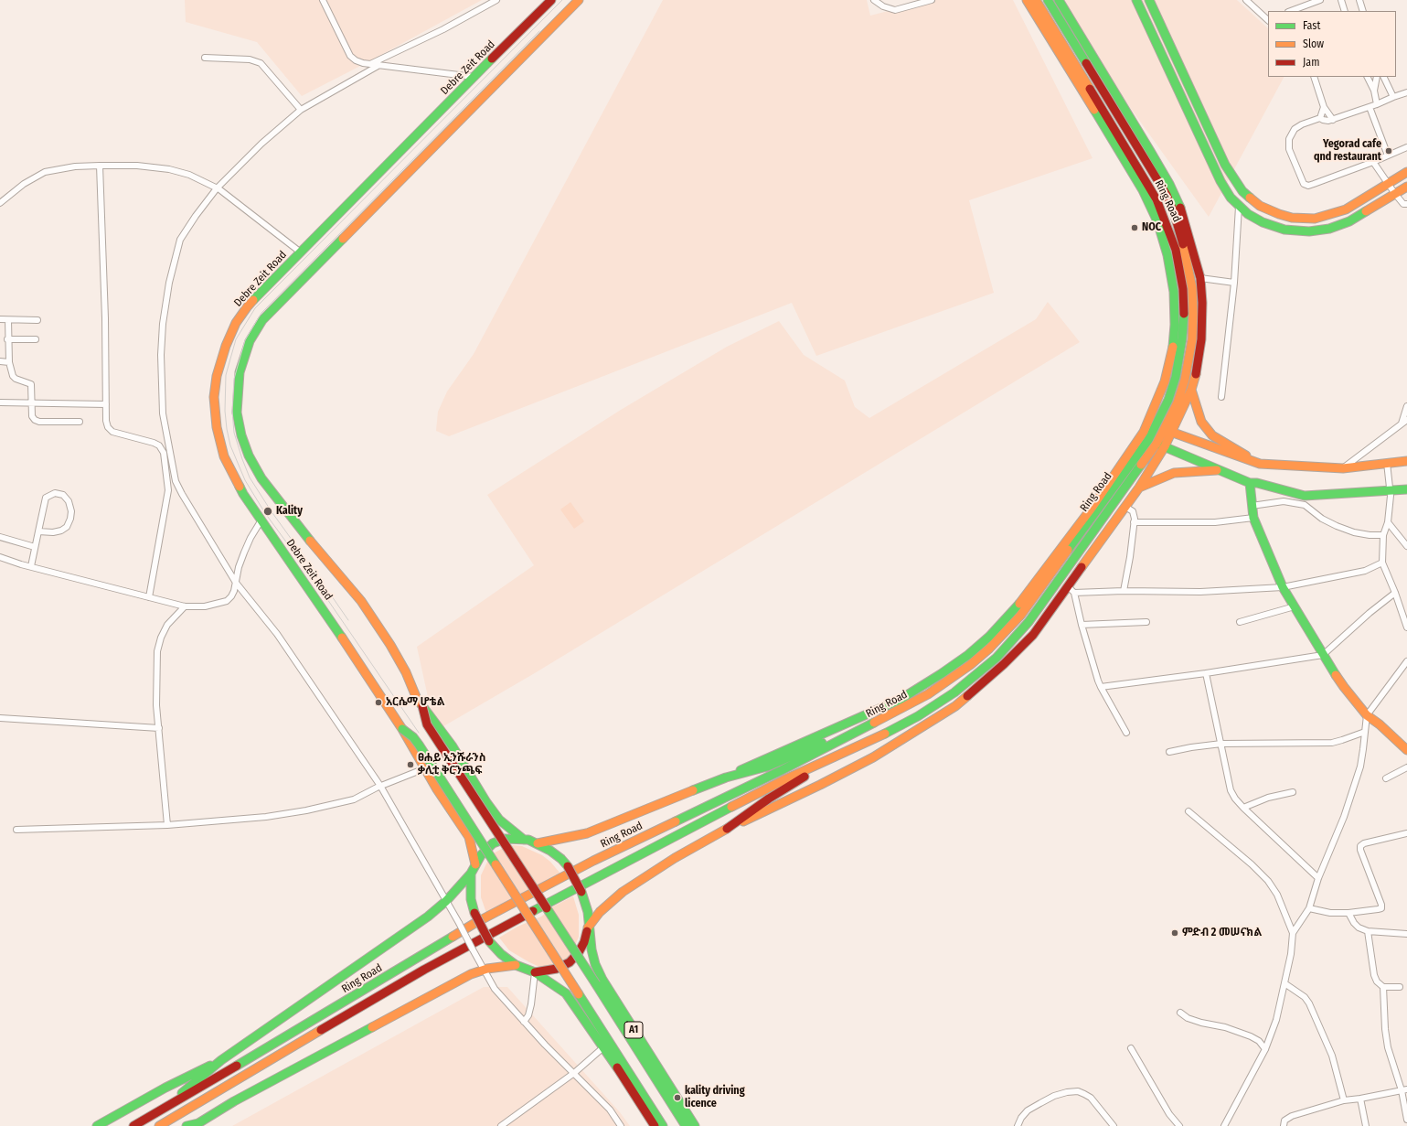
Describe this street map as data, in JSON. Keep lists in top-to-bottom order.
{
  "streets": {
    "main road": ["Debre Zeit Road", "Ring Road", "A1"]
  },
  "places": [
    "Yegorad cafe qnd restaurant",
    "NOC",
    "Kality",
    "አርሴማ ሆቴል",
    "ፀሐይ ኢንሹራንስ ቃሊቲ ቅርንጫፍ",
    "ምድብ 2 መሠናክል",
    "kality driving licence"
  ],
  "legend": ["Fast", "Slow", "Jam"]
}
